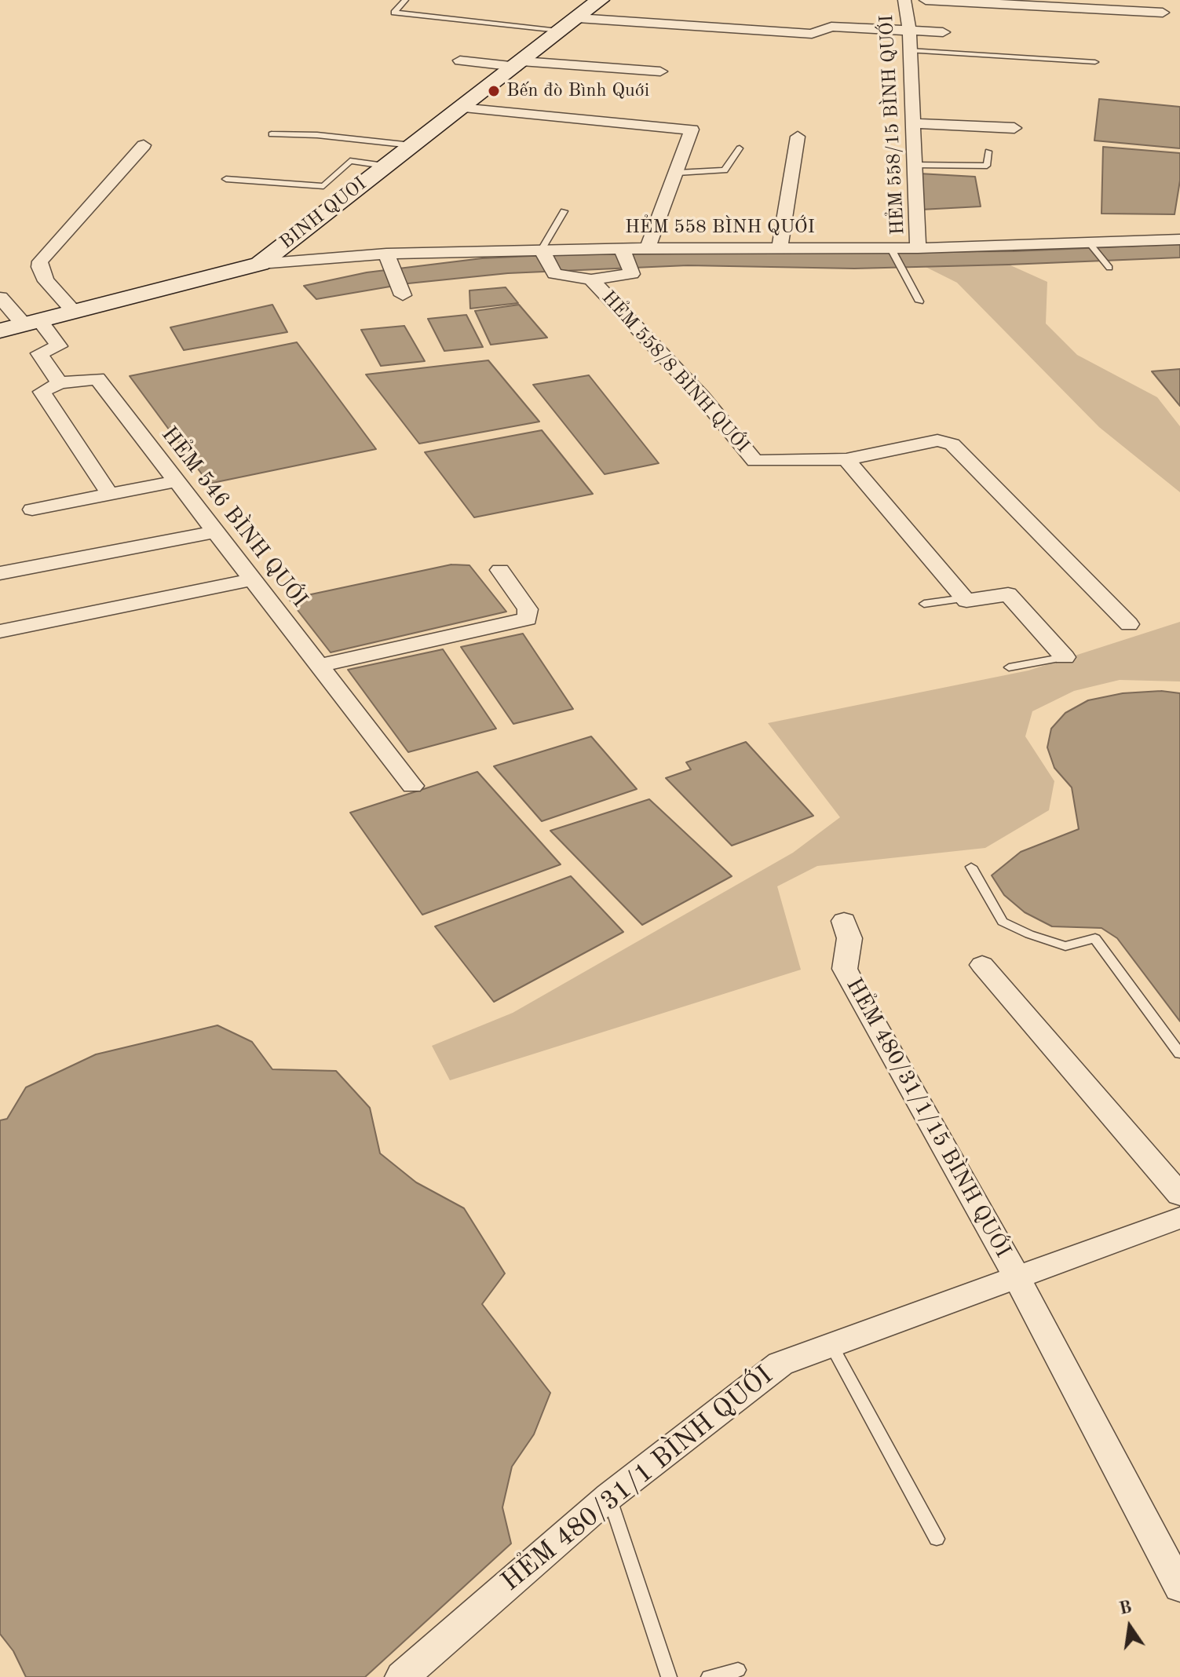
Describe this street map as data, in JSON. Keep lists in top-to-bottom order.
{
  "streets": {
    "main road": ["BINH QUOI"],
    "street": [
      "HẺM 558/15 BÌNH QUỚI",
      "HẺM 558 BÌNH QUỚI",
      "HẺM 558/8 BÌNH QUỚI",
      "HẺM 546 BÌNH QUỚI",
      "HẺM 480/31/1/15 BÌNH QUỚI",
      "HẺM 480/31/1 BÌNH QUỚI"
    ]
  },
  "crossings": [
    ["HẺM 558/15 BÌNH QUỚI", "HẺM 558 BÌNH QUỚI"],
    ["BINH QUOI", "HẺM 558 BÌNH QUỚI"],
    ["HẺM 558 BÌNH QUỚI", "HẺM 558/8 BÌNH QUỚI"],
    ["HẺM 480/31/1/15 BÌNH QUỚI", "HẺM 480/31/1 BÌNH QUỚI"]
  ],
  "places": ["Bến đò Bình Quới"],
  "north": "top"
}
